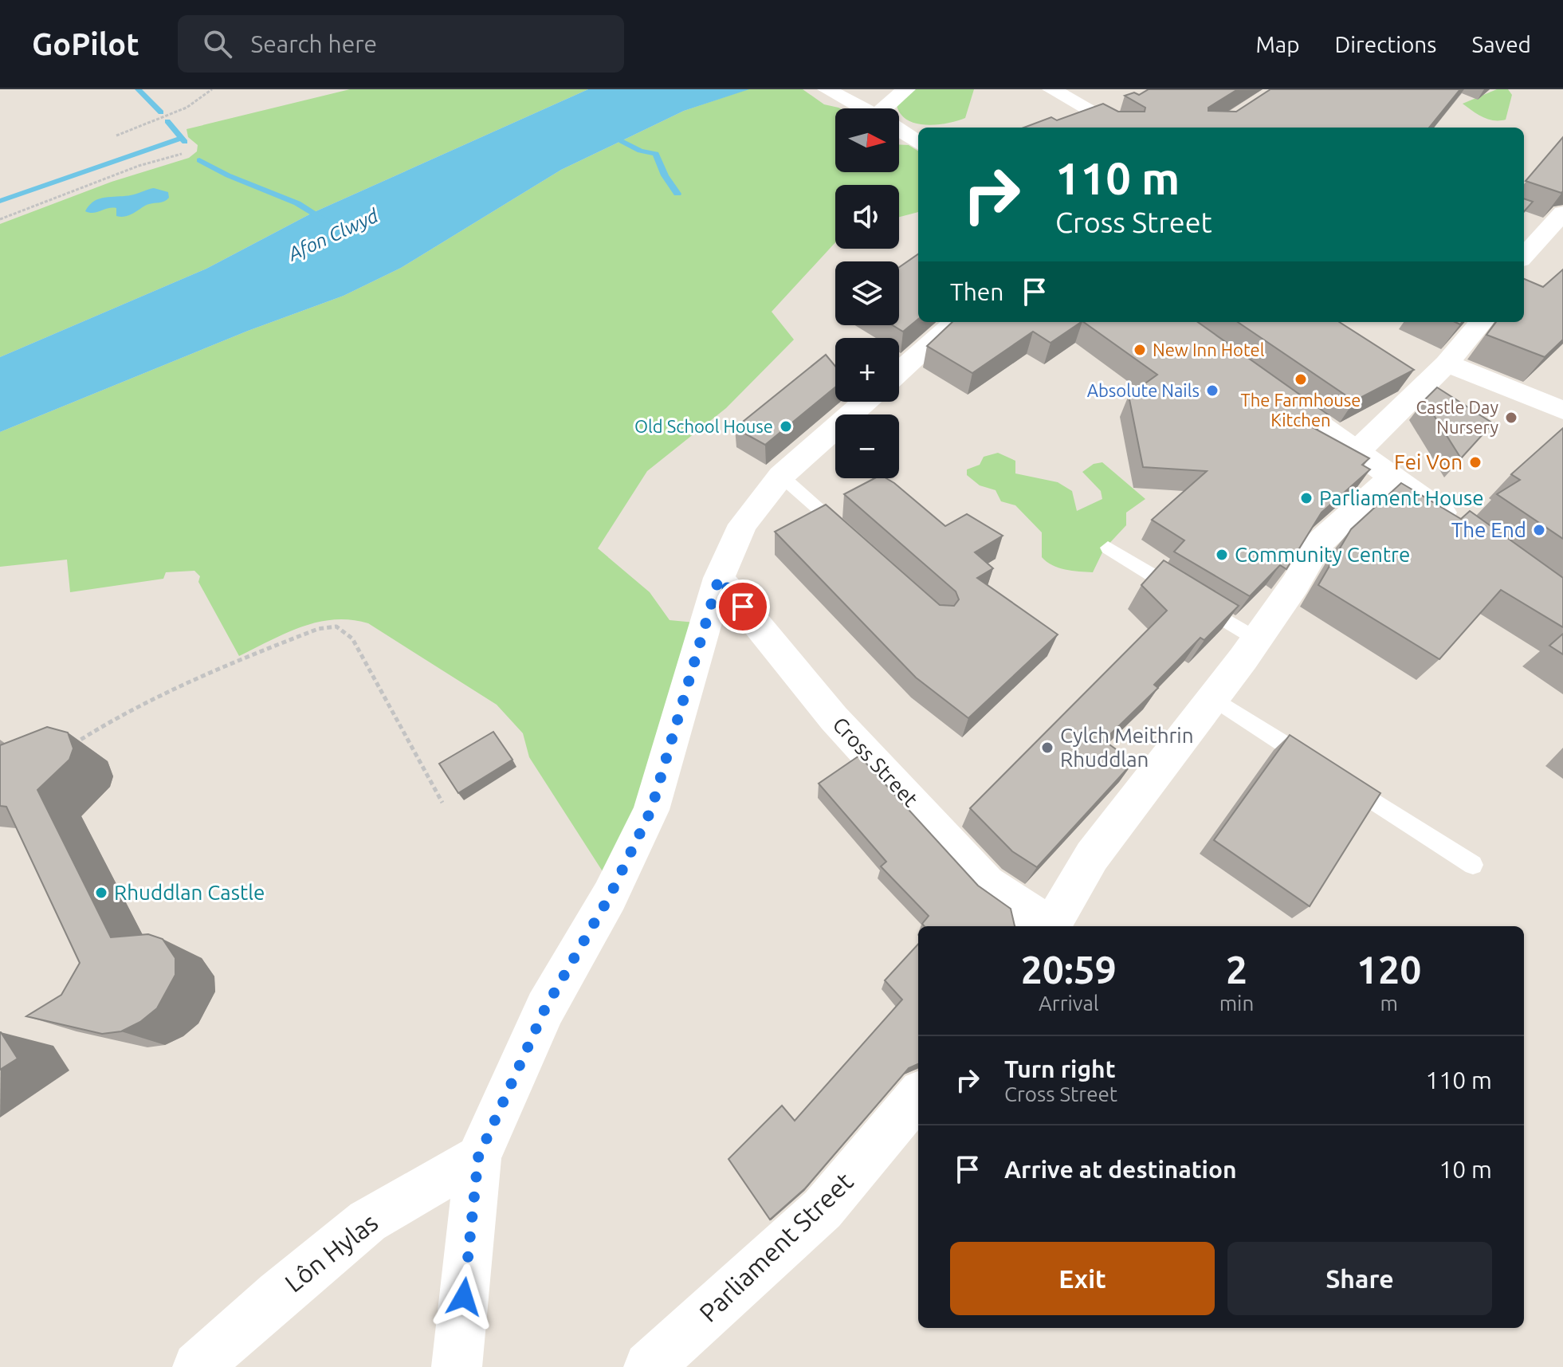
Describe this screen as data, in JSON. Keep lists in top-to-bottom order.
{
  "streets": {
    "street": ["Cross Street", "Parliament Street", "Lôn Hylas"]
  },
  "water": ["Afon Clwyd"],
  "places": [
    "New Inn Hotel",
    "The Farmhouse Kitchen",
    "Absolute Nails",
    "Castle Day Nursery",
    "Old School House",
    "Fei Von",
    "Parliament House",
    "The End",
    "Community Centre",
    "Cylch Meithrin Rhuddlan",
    "Rhuddlan Castle"
  ],
  "north": "right",
  "page": {
    "header": "GoPilot",
    "search": "Search here",
    "nav": ["Map", "Directions", "Saved"],
    "map_buttons": ["+", "−"],
    "turn": ["110 m", "Cross Street"],
    "then": "Then",
    "eta": [
      "20:59",
      "Arrival",
      "2",
      "min",
      "120",
      "m"
    ],
    "list": [
      {
        "name": "Turn right",
        "note": "Cross Street",
        "value": "110 m"
      },
      {
        "name": "Arrive at destination",
        "value": "10 m"
      }
    ],
    "buttons": ["Exit", "Share"]
  }
}
